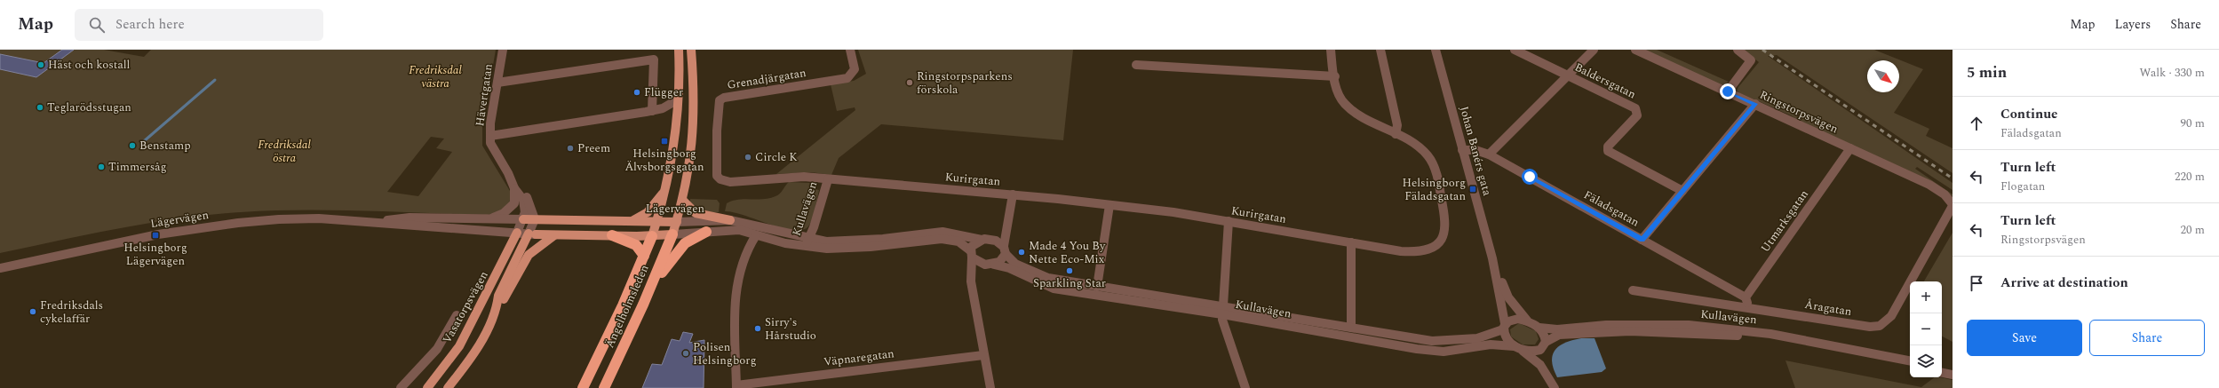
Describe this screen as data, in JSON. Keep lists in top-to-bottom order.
{
  "streets": {
    "highway": ["Ängelholmsleden"],
    "main road": ["Lägervägen", "Vasatorpsvägen"],
    "street": [
      "Grenadjärgatan",
      "Baldersgatan",
      "Hävertgatan",
      "Ringstorpsvägen",
      "Johan Banérs gata",
      "Kurirgatan",
      "Kullavägen",
      "Fäladsgatan",
      "Utmarksgatan",
      "Åragatan",
      "Väpnaregatan"
    ]
  },
  "crossings": [
    ["Grenadjärgatan", "Kurirgatan"],
    ["Grenadjärgatan", "Kullavägen"],
    ["Hävertgatan", "Lägervägen"],
    ["Ringstorpsvägen", "Utmarksgatan"],
    ["Ringstorpsvägen", "Åragatan"],
    ["Johan Banérs gata", "Kullavägen"],
    ["Johan Banérs gata", "Fäladsgatan"],
    ["Kurirgatan", "Kullavägen"],
    ["Lägervägen", "Kullavägen"],
    ["Lägervägen", "Ängelholmsleden"],
    ["Lägervägen", "Vasatorpsvägen"],
    ["Fäladsgatan", "Utmarksgatan"]
  ],
  "parks": ["Fredriksdal västra", "Fredriksdal östra"],
  "places": {
    "other": [
      "Häst och kostall",
      "Ringstorpsparkens förskola",
      "Flügger",
      "Teglarödsstugan",
      "Benstamp",
      "Preem",
      "Circle K",
      "Timmersåg",
      "Made 4 You By Nette Eco-Mix",
      "Sparkling Star",
      "Fredriksdals cykelaffär",
      "Sirry's Hårstudio",
      "Polisen Helsingborg"
    ],
    "transit": ["Helsingborg Älvsborgsgatan", "Helsingborg Fäladsgatan", "Helsingborg Lägervägen"]
  },
  "north": "bottom right",
  "page": {
    "header": "Map",
    "search": "Search here",
    "nav": ["Map", "Layers", "Share"],
    "heading": ["5 min", "Walk · 330 m"],
    "list": [
      ["Continue", "Fäladsgatan", "90 m"],
      ["Turn left", "Flogatan", "220 m"],
      ["Turn left", "Ringstorpsvägen", "20 m"],
      "Arrive at destination"
    ],
    "map_buttons": ["+", "−"],
    "buttons": ["Save", "Share"]
  }
}
